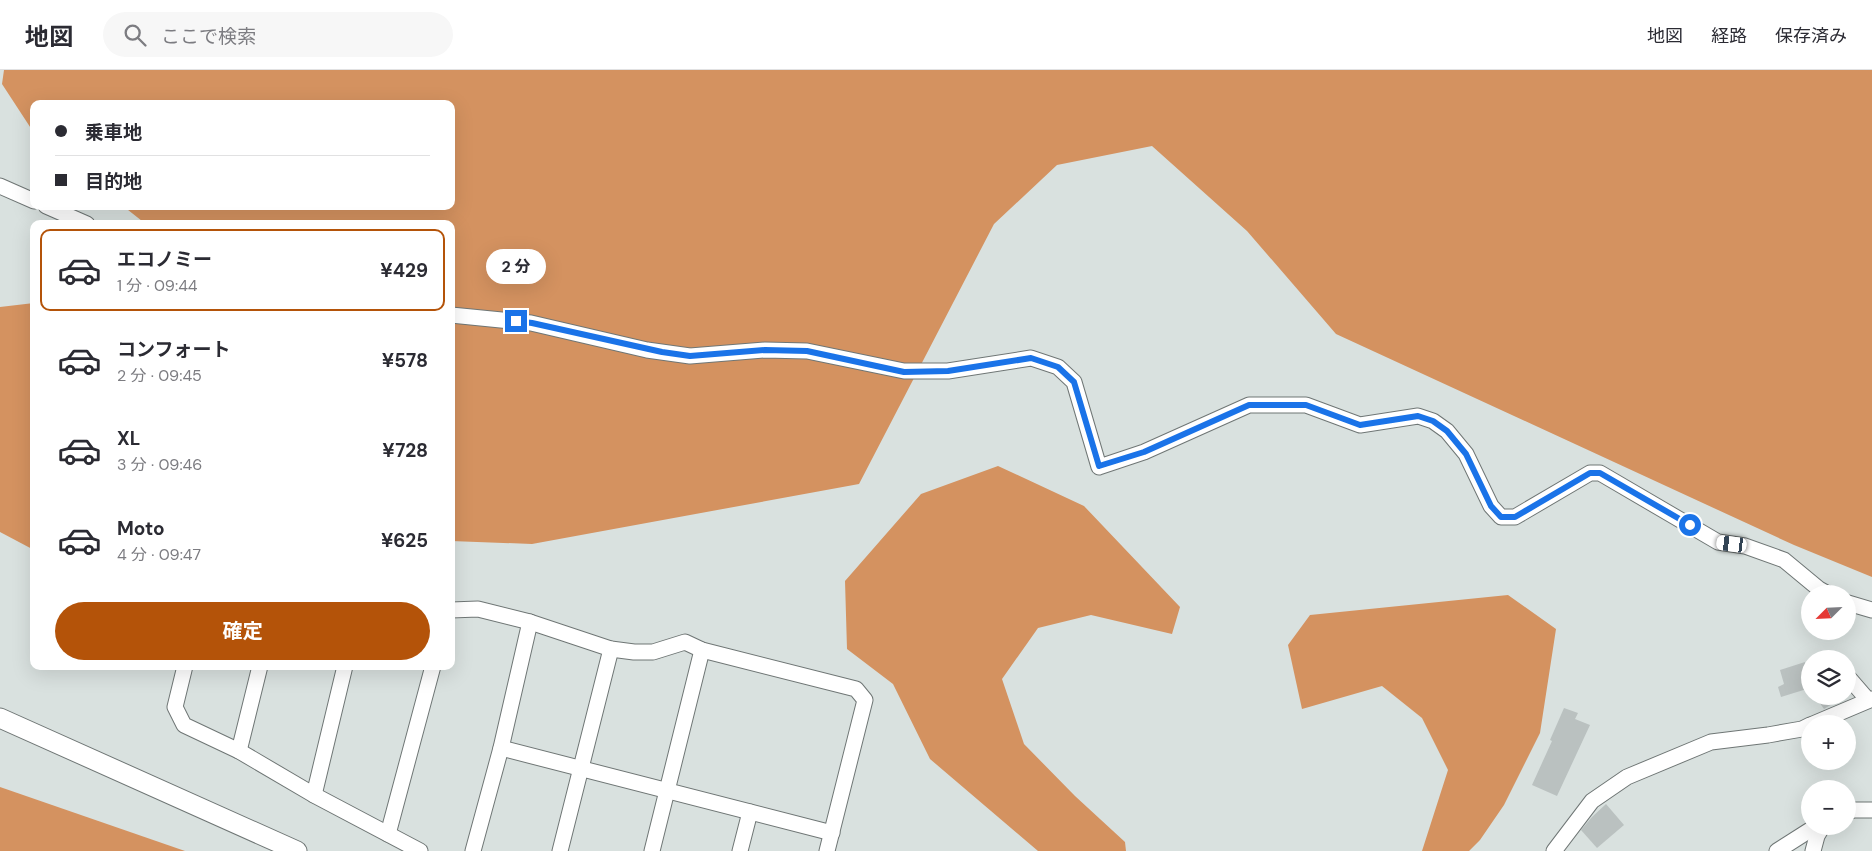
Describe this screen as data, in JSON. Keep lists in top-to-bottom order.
{
  "north": "bottom left",
  "page": {
    "header": "地図",
    "search": "ここで検索",
    "nav": ["地図", "経路", "保存済み"],
    "banner": ["乗車地", "目的地"],
    "list": [
      {
        "name": "エコノミー",
        "note": "1 分 · 09:44",
        "value": "¥429"
      },
      {
        "name": "コンフォート",
        "note": "2 分 · 09:45",
        "value": "¥578"
      },
      {
        "name": "XL",
        "note": "3 分 · 09:46",
        "value": "¥728"
      },
      {
        "name": "Moto",
        "note": "4 分 · 09:47",
        "value": "¥625"
      }
    ],
    "bubble": "2 分",
    "map_buttons": ["+", "−"],
    "buttons": "確定"
  }
}
